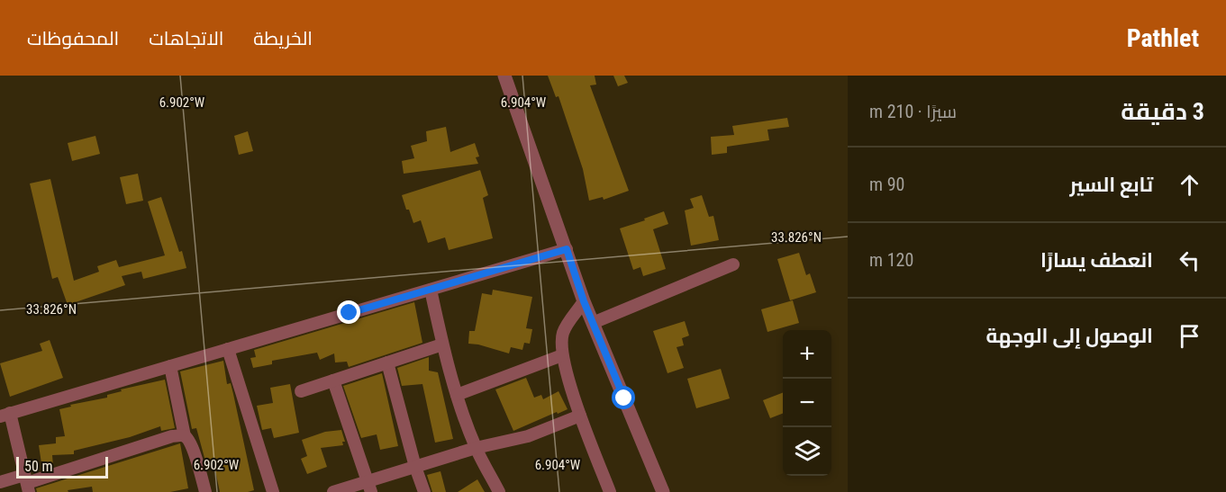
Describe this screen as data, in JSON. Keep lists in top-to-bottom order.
{
  "scale_bar": "50 m",
  "page": {
    "header": "Pathlet",
    "nav": ["الخريطة", "الاتجاهات", "المحفوظات"],
    "heading": ["3 دقيقة", "سيرًا · 210 m"],
    "list": [
      ["تابع السير", "90 m"],
      ["انعطف يسارًا", "120 m"],
      "الوصول إلى الوجهة"
    ],
    "map_buttons": ["+", "−"],
    "scale": "50 m"
  },
  "coordinates": ["6.902°W", "6.904°W", "33.826°N"]
}
